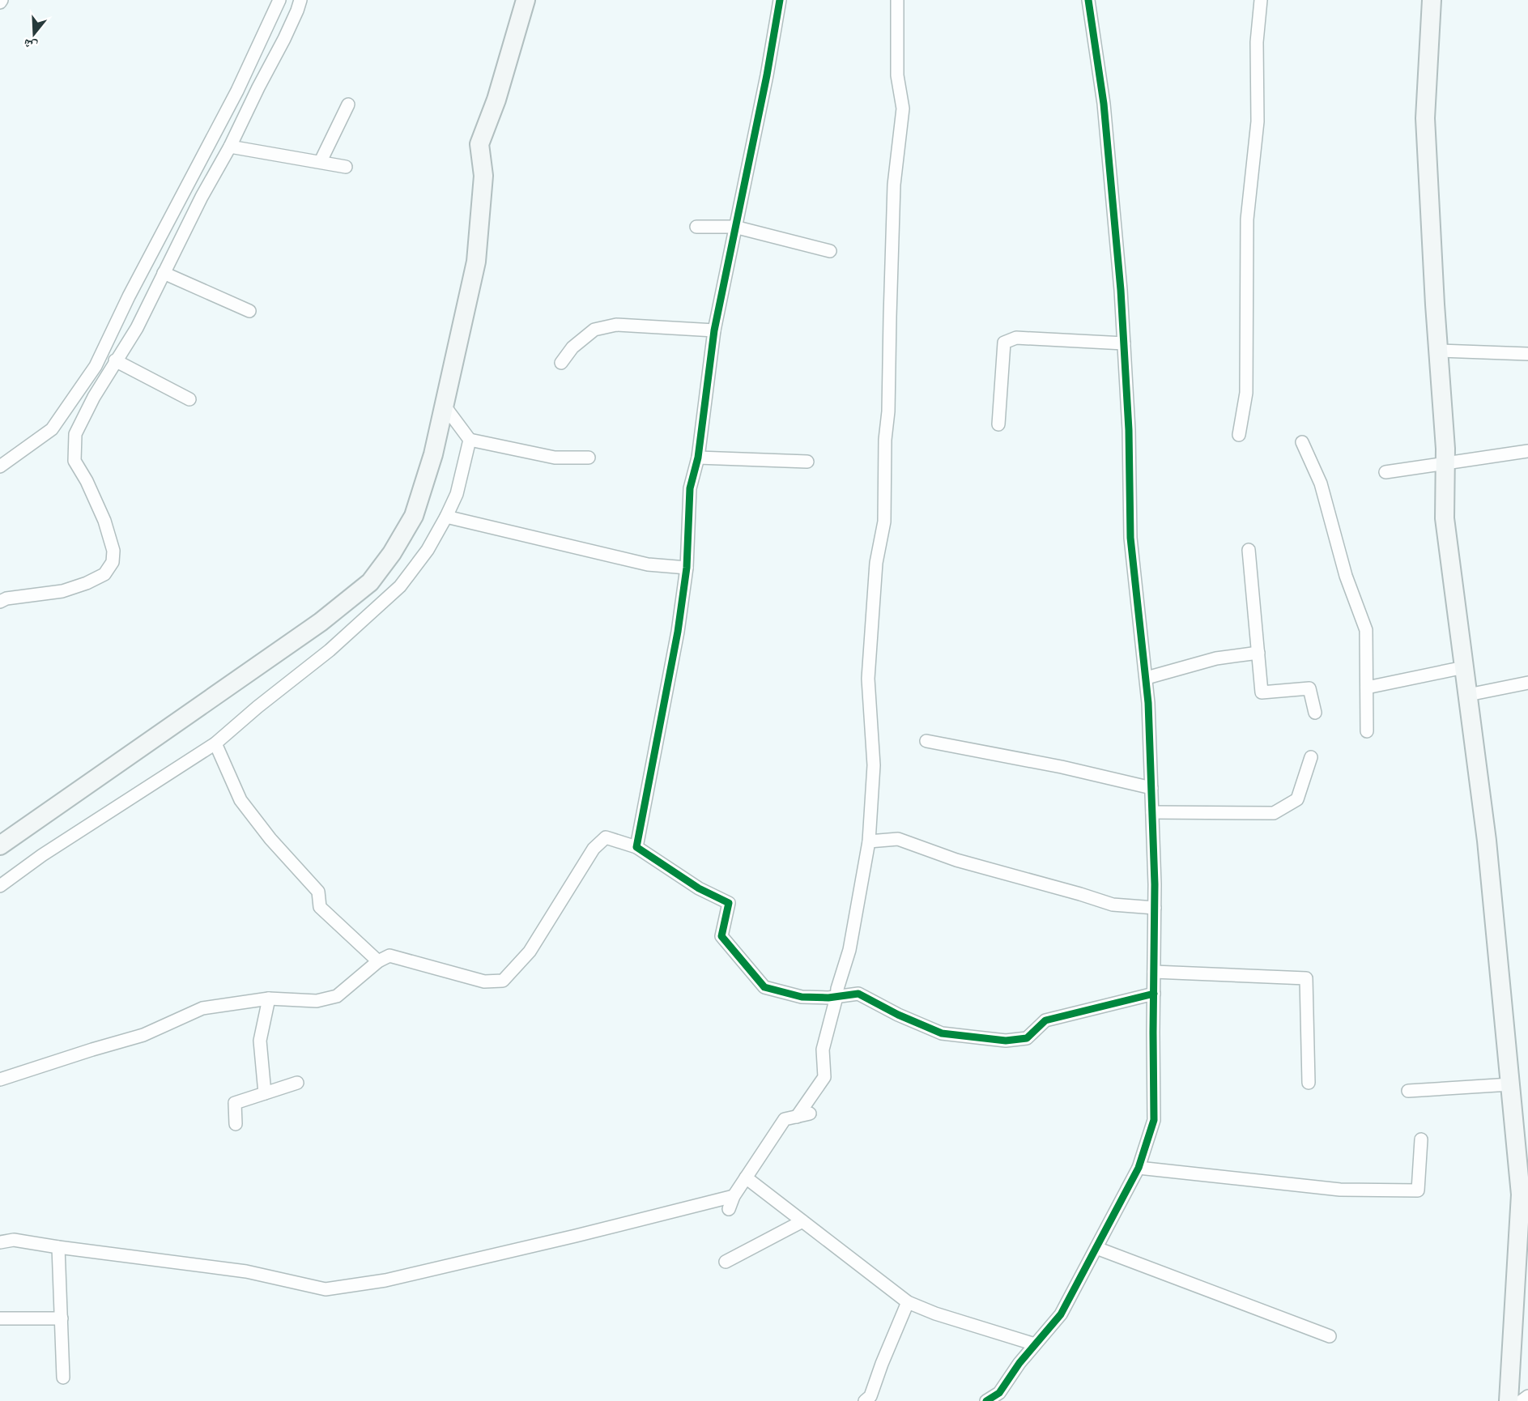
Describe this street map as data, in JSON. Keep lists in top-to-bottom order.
{
  "north": "bottom"
}
